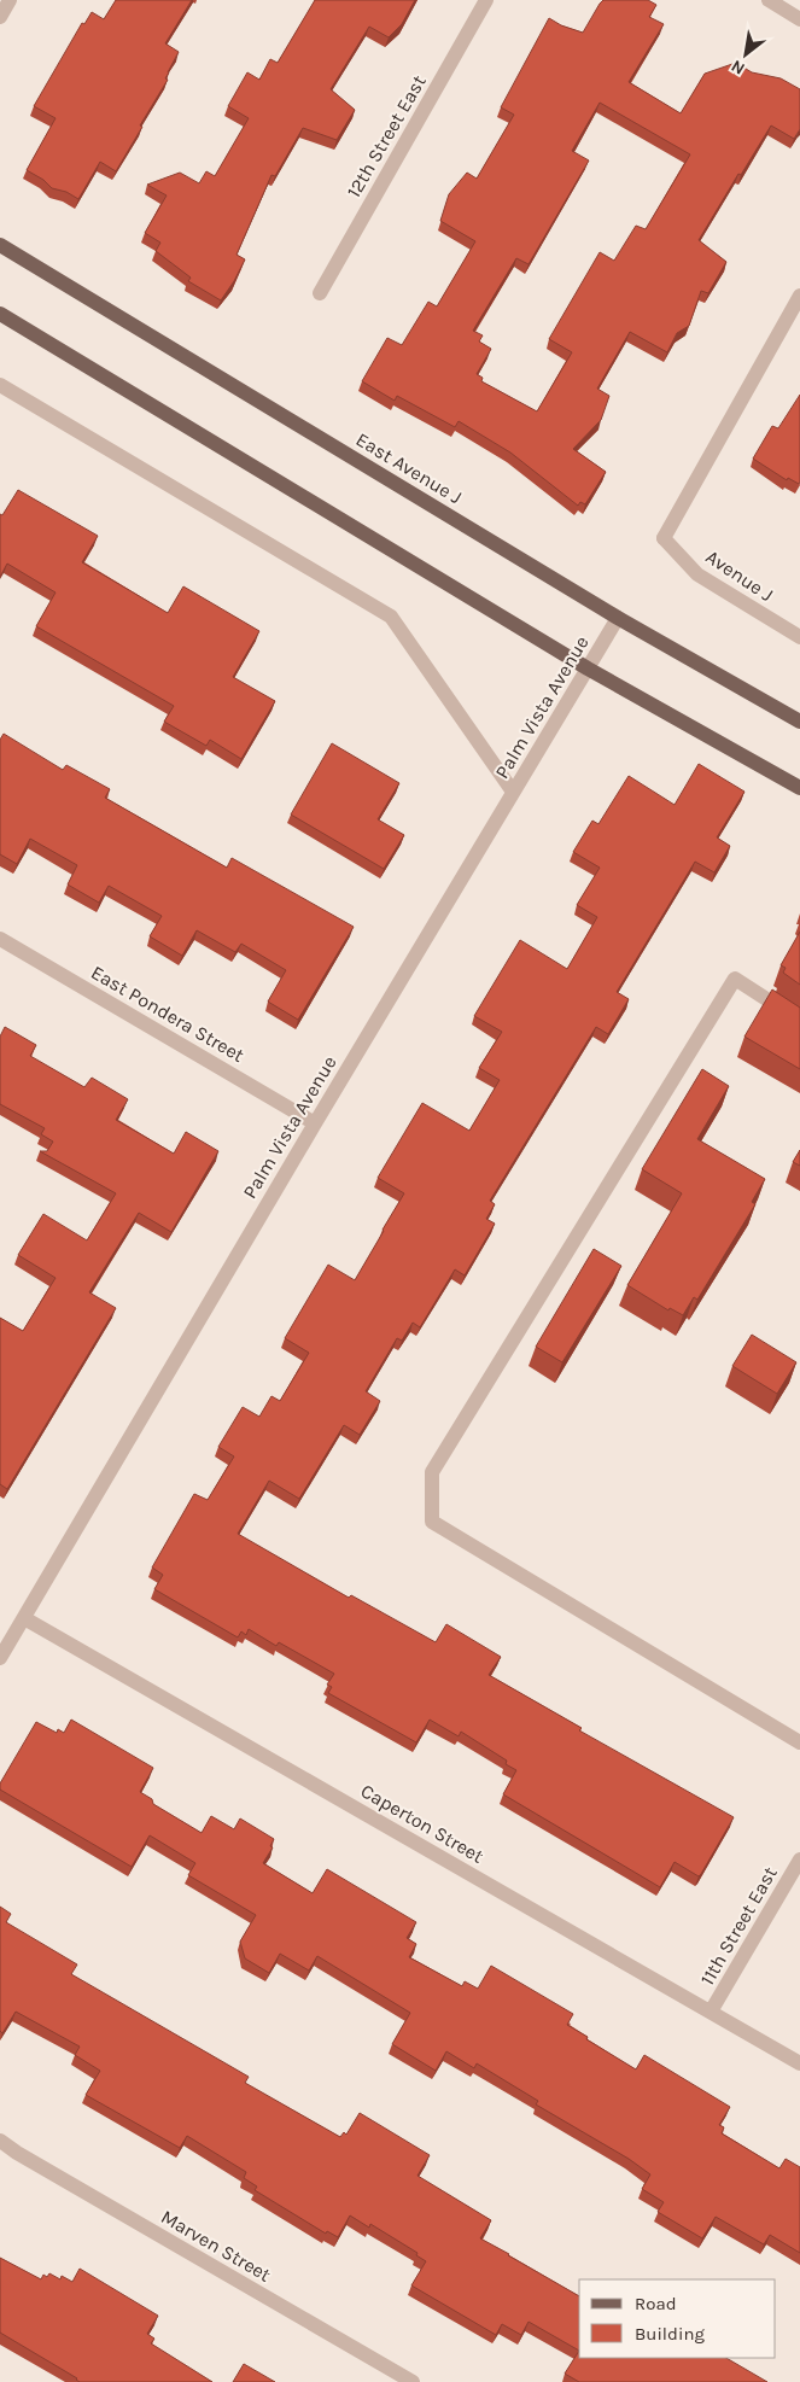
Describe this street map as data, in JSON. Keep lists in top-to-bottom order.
{
  "streets": {
    "main road": ["East Avenue J"],
    "street": [
      "12th Street East",
      "Avenue J",
      "Palm Vista Avenue",
      "East Pondera Street",
      "Caperton Street",
      "11th Street East",
      "Marven Street"
    ]
  },
  "crossings": [
    ["East Avenue J", "Palm Vista Avenue"],
    ["Palm Vista Avenue", "East Pondera Street"],
    ["Palm Vista Avenue", "Caperton Street"],
    ["Caperton Street", "11th Street East"]
  ],
  "legend": ["Road", "Building"],
  "north": "bottom left"
}
